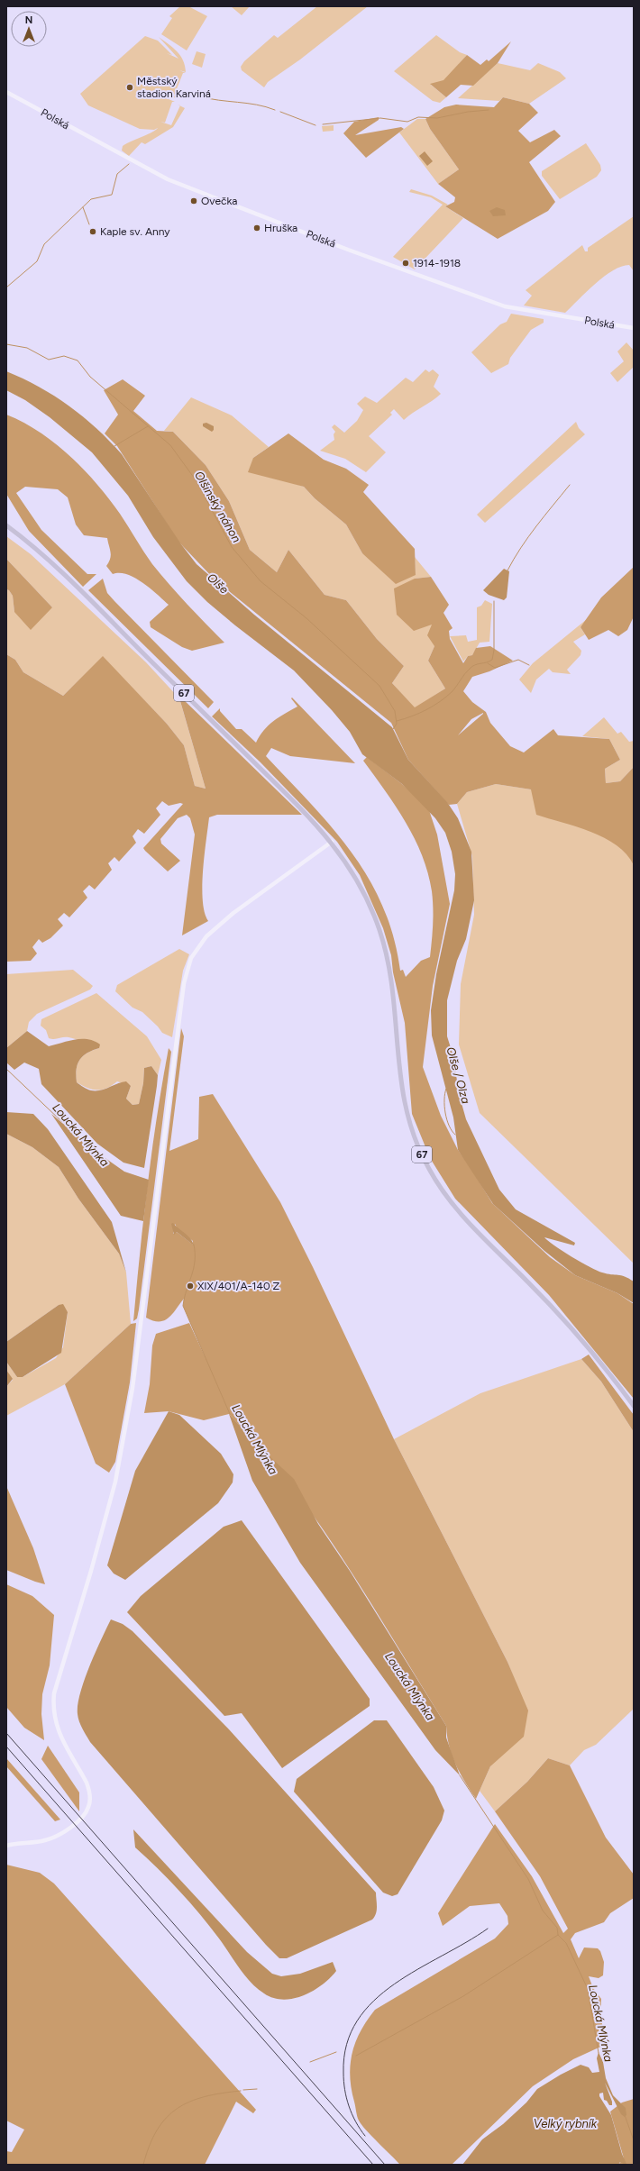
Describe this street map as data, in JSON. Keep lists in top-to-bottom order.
{
  "streets": {
    "main road": ["Polská", "67"]
  },
  "water": [
    "Olšinský náhon",
    "Olše",
    "Olše / Olza",
    "Loucká Mlýnka",
    "Velký rybník"
  ],
  "places": [
    "Městský stadion Karviná",
    "Ovečka",
    "Hruška",
    "Kaple sv. Anny",
    "1914-1918",
    "XIX/401/A-140 Z"
  ],
  "north": "top"
}
